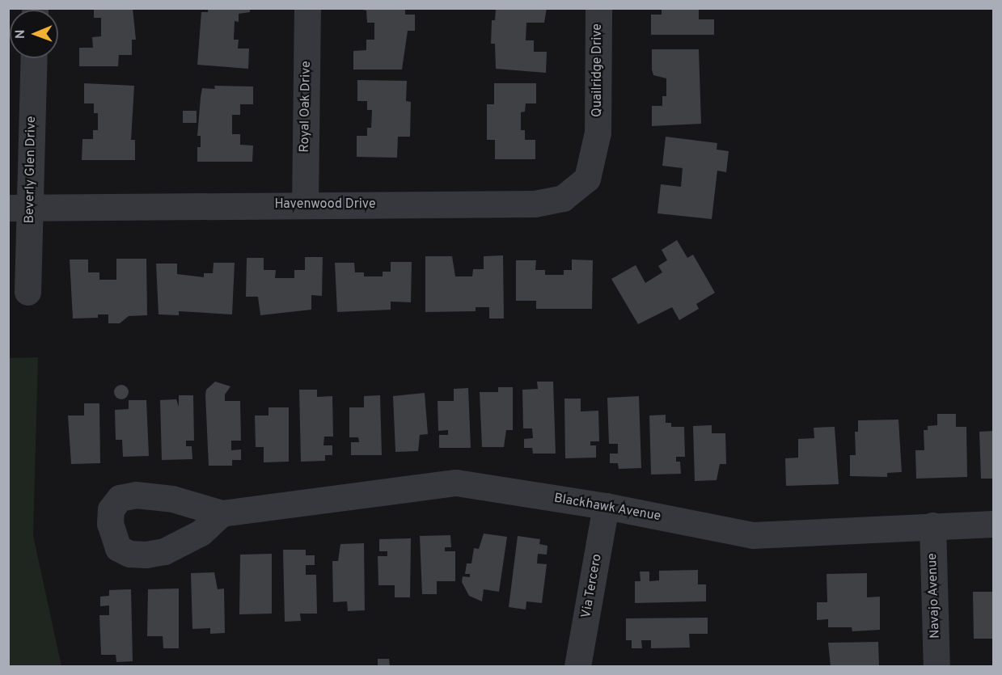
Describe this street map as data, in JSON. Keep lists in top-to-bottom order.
{
  "streets": {
    "street": [
      "Quailridge Drive",
      "Royal Oak Drive",
      "Beverly Glen Drive",
      "Havenwood Drive",
      "Blackhawk Avenue",
      "Via Tercero",
      "Navajo Avenue"
    ]
  },
  "crossings": [
    ["Quailridge Drive", "Havenwood Drive"],
    ["Royal Oak Drive", "Havenwood Drive"],
    ["Beverly Glen Drive", "Havenwood Drive"],
    ["Blackhawk Avenue", "Via Tercero"],
    ["Blackhawk Avenue", "Navajo Avenue"]
  ],
  "north": "left"
}
